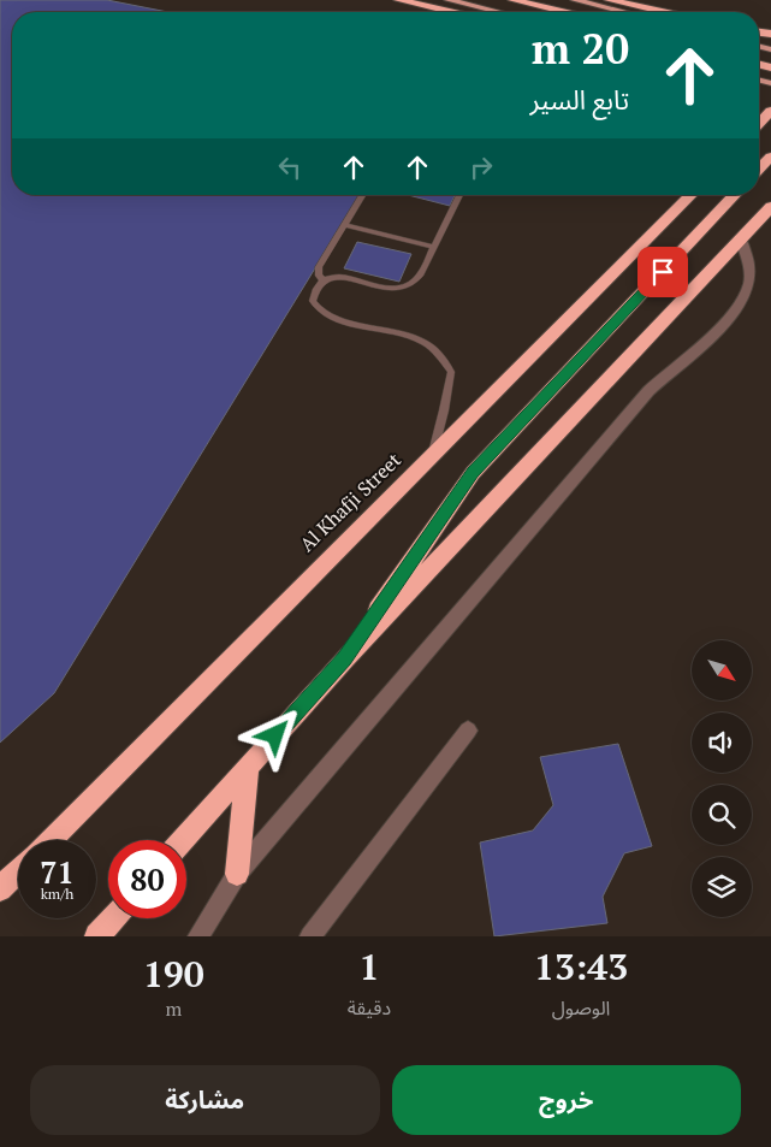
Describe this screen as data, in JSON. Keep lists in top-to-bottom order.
{
  "streets": {
    "highway": ["Al Khafji Street"]
  },
  "north": "bottom right",
  "page": {
    "turn": ["20 m", "تابع السير"],
    "speed": "71 km/h",
    "limit": "80",
    "eta": [
      "13:43",
      "الوصول",
      "1",
      "دقيقة",
      "190",
      "m"
    ],
    "buttons": ["خروج", "مشاركة"]
  }
}
